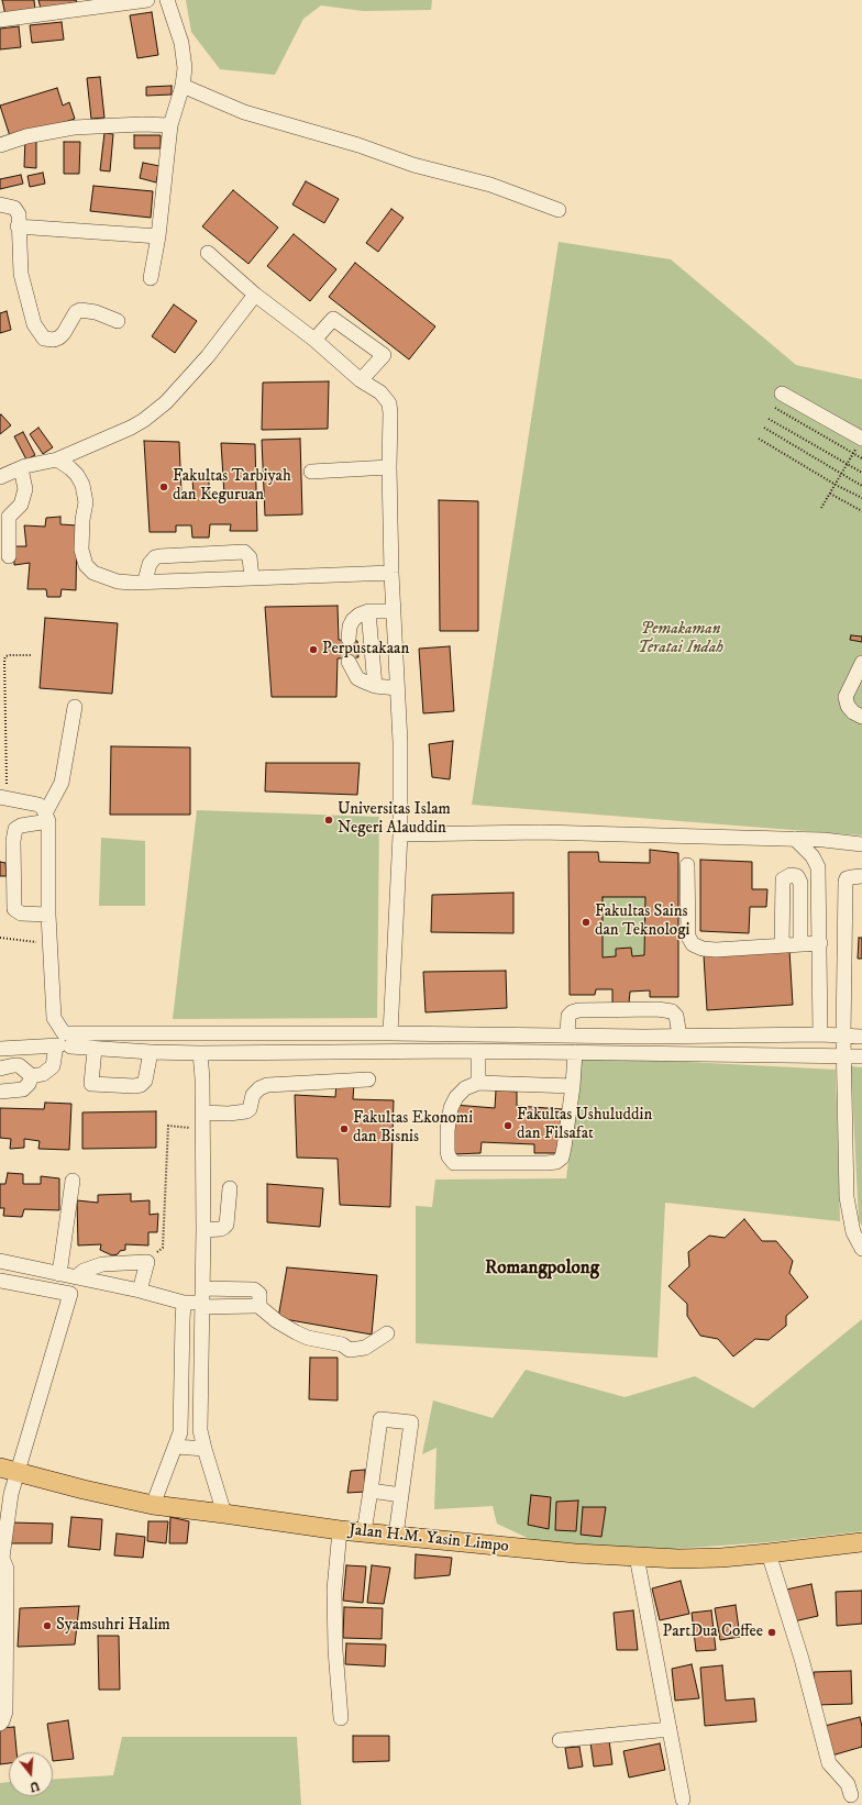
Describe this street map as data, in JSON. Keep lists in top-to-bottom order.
{
  "streets": {
    "main road": ["Jalan H.M. Yasin Limpo"]
  },
  "districts": ["Romangpolong"],
  "parks": ["Pemakaman Teratai Indah"],
  "places": [
    "Fakultas Tarbiyah dan Keguruan",
    "Perpustakaan",
    "Universitas Islam Negeri Alauddin",
    "Fakultas Sains dan Teknologi",
    "Fakultas Ushuluddin dan Filsafat",
    "Fakultas Ekonomi dan Bisnis",
    "Syamsuhri Halim",
    "PartDua Coffee"
  ],
  "north": "bottom"
}
